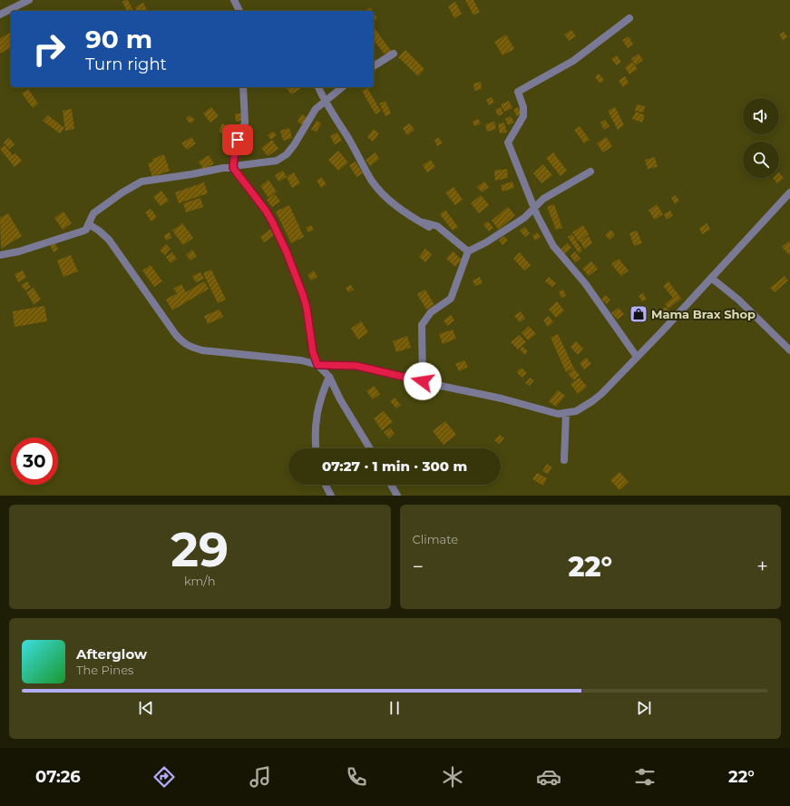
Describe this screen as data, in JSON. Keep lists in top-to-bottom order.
{
  "places": {
    "shop": ["Mama Brax Shop"]
  },
  "page": {
    "turn": ["90 m", "Turn right"],
    "limit": "30",
    "trip": "07:27 · 1 min · 300 m",
    "tile": [
      ["29", "km/h"],
      "Climate"
    ],
    "heat": ["−", "22°", "+"],
    "song": ["Afterglow", "The Pines"],
    "tabs": ["07:26", "22°"]
  }
}
